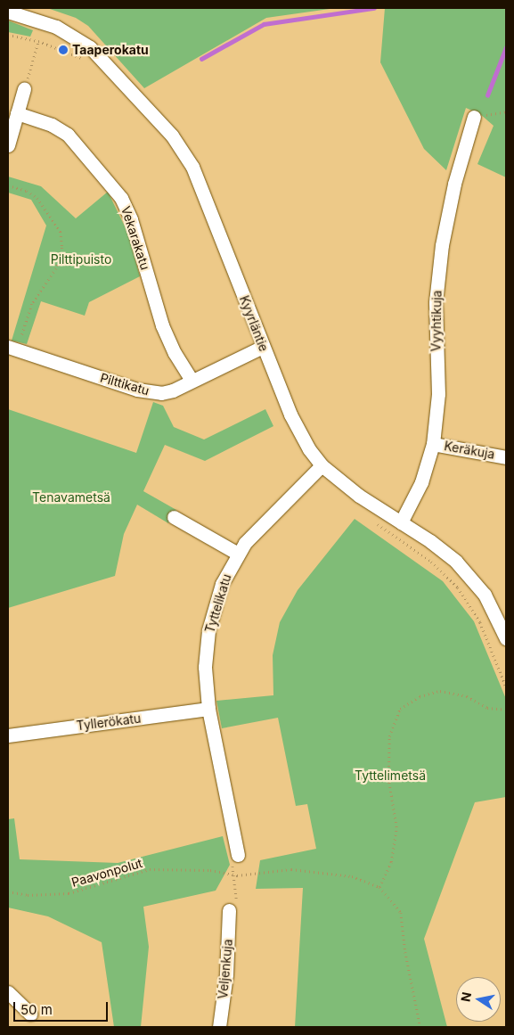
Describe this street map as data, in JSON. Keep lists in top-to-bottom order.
{
  "streets": {
    "street": [
      "Vekarakatu",
      "Vyyhtikuja",
      "Kyyrläntie",
      "Pilttikatu",
      "Keräkuja",
      "Tyttelikatu",
      "Tyllerökatu",
      "Veljenkuja"
    ],
    "path": ["Paavonpolut"]
  },
  "crossings": [
    ["Vekarakatu", "Pilttikatu"],
    ["Vyyhtikuja", "Kyyrläntie"],
    ["Vyyhtikuja", "Keräkuja"],
    ["Kyyrläntie", "Pilttikatu"],
    ["Kyyrläntie", "Tyttelikatu"],
    ["Tyttelikatu", "Tyllerökatu"]
  ],
  "parks": ["Pilttipuisto", "Tenavametsä", "Tyttelimetsä"],
  "places": ["Taaperokatu"],
  "scale_bar": "50 m",
  "north": "left"
}
